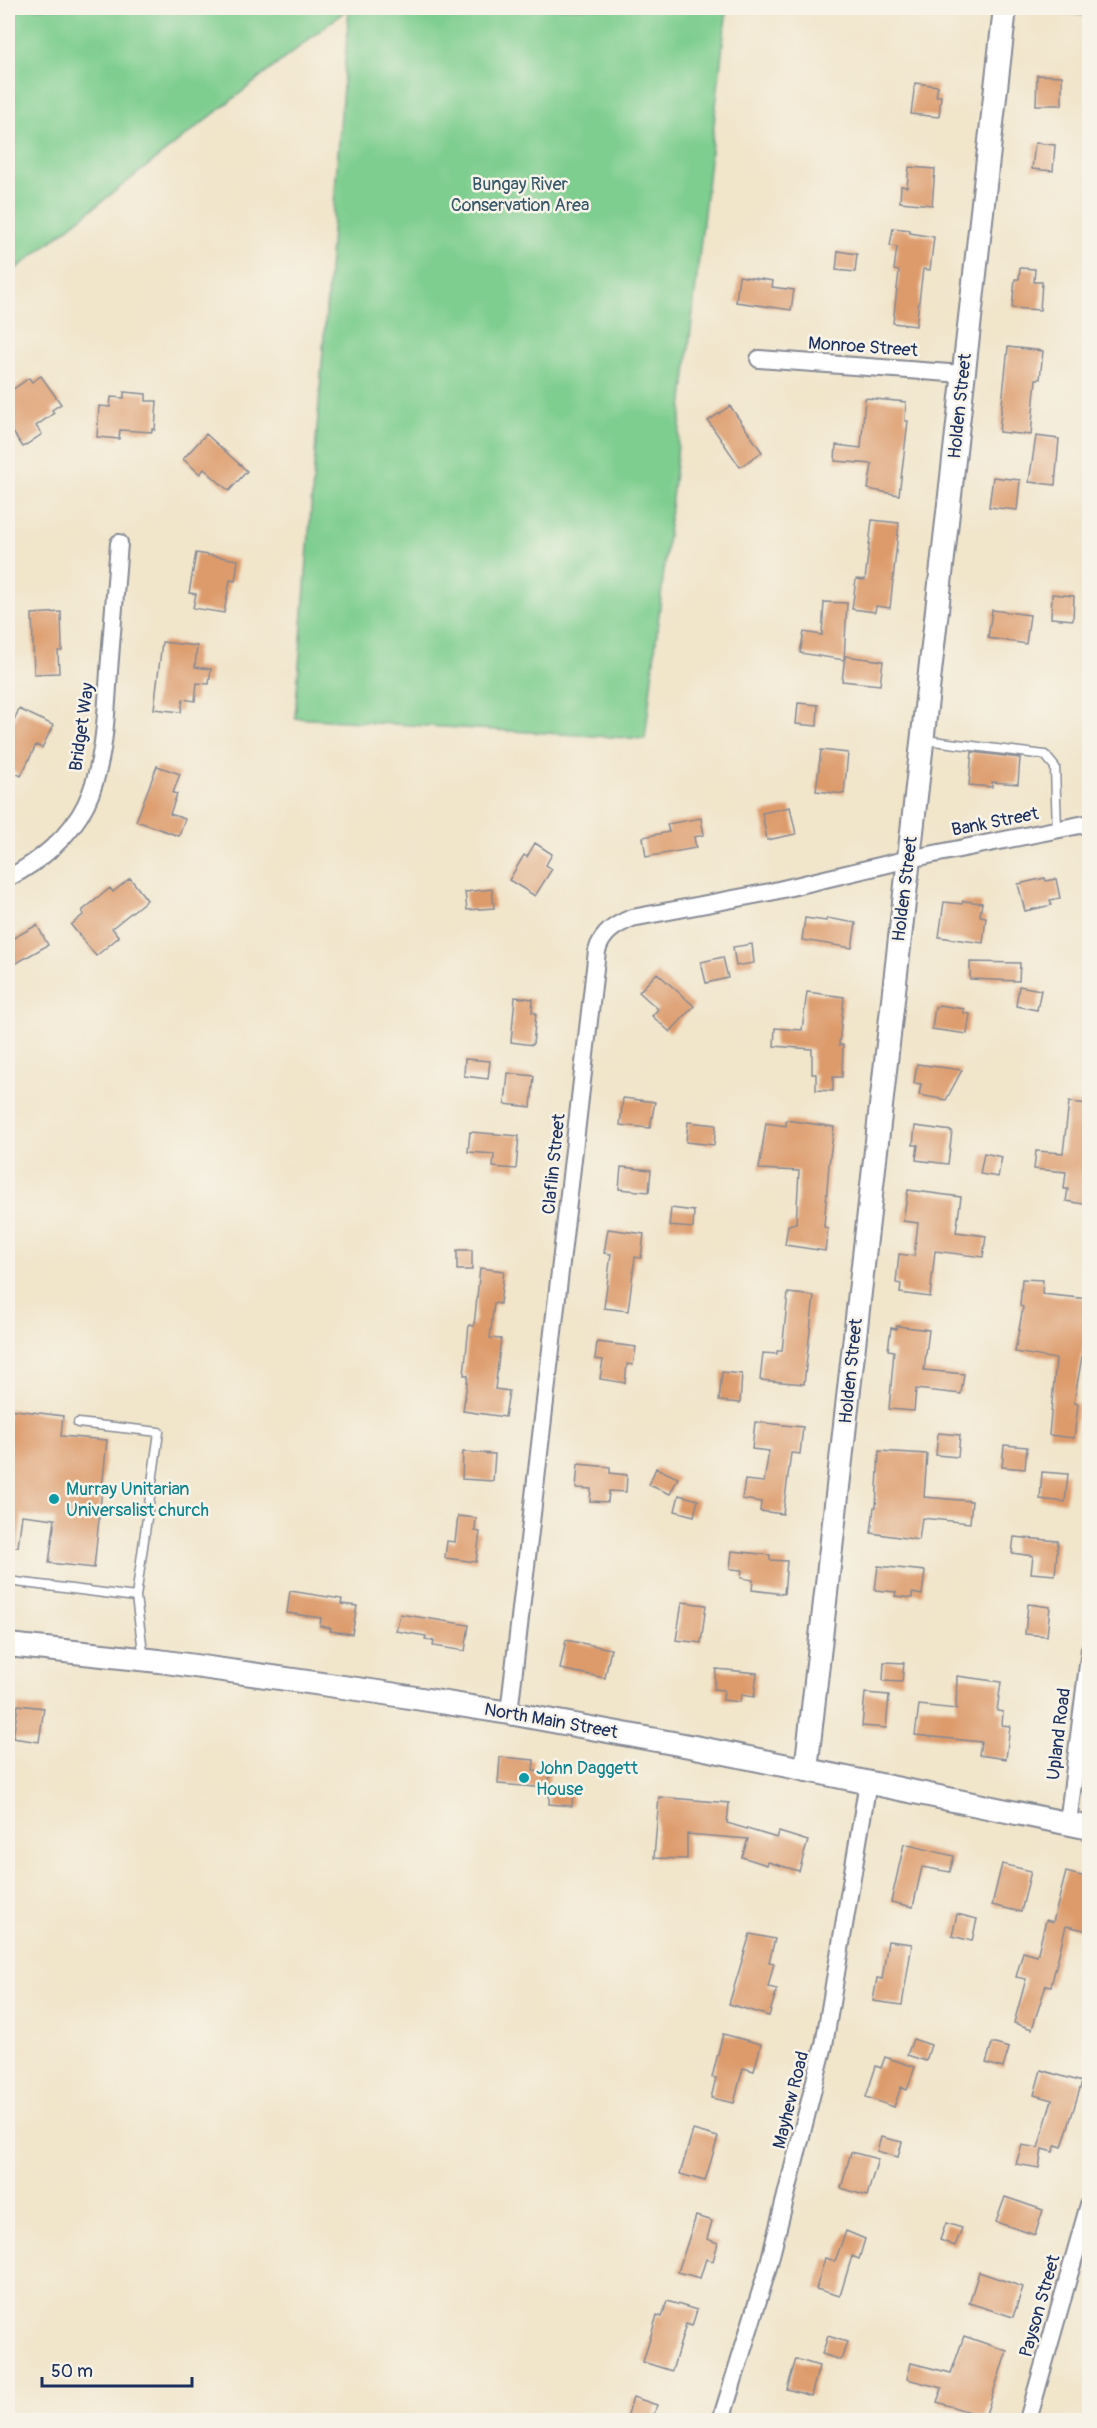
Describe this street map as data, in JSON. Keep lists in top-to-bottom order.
{
  "streets": {
    "main road": ["Holden Street", "North Main Street"],
    "street": [
      "Monroe Street",
      "Bridget Way",
      "Bank Street",
      "Claflin Street",
      "Upland Road",
      "Mayhew Road",
      "Payson Street"
    ]
  },
  "crossings": [
    ["Monroe Street", "Holden Street"],
    ["Holden Street", "Bank Street"],
    ["Holden Street", "Claflin Street"],
    ["Holden Street", "North Main Street"],
    ["Bank Street", "Claflin Street"],
    ["Claflin Street", "North Main Street"],
    ["North Main Street", "Upland Road"],
    ["North Main Street", "Mayhew Road"]
  ],
  "parks": ["Bungay River Conservation Area"],
  "places": ["Murray Unitarian Universalist church", "John Daggett House"],
  "scale_bar": "50 m"
}
